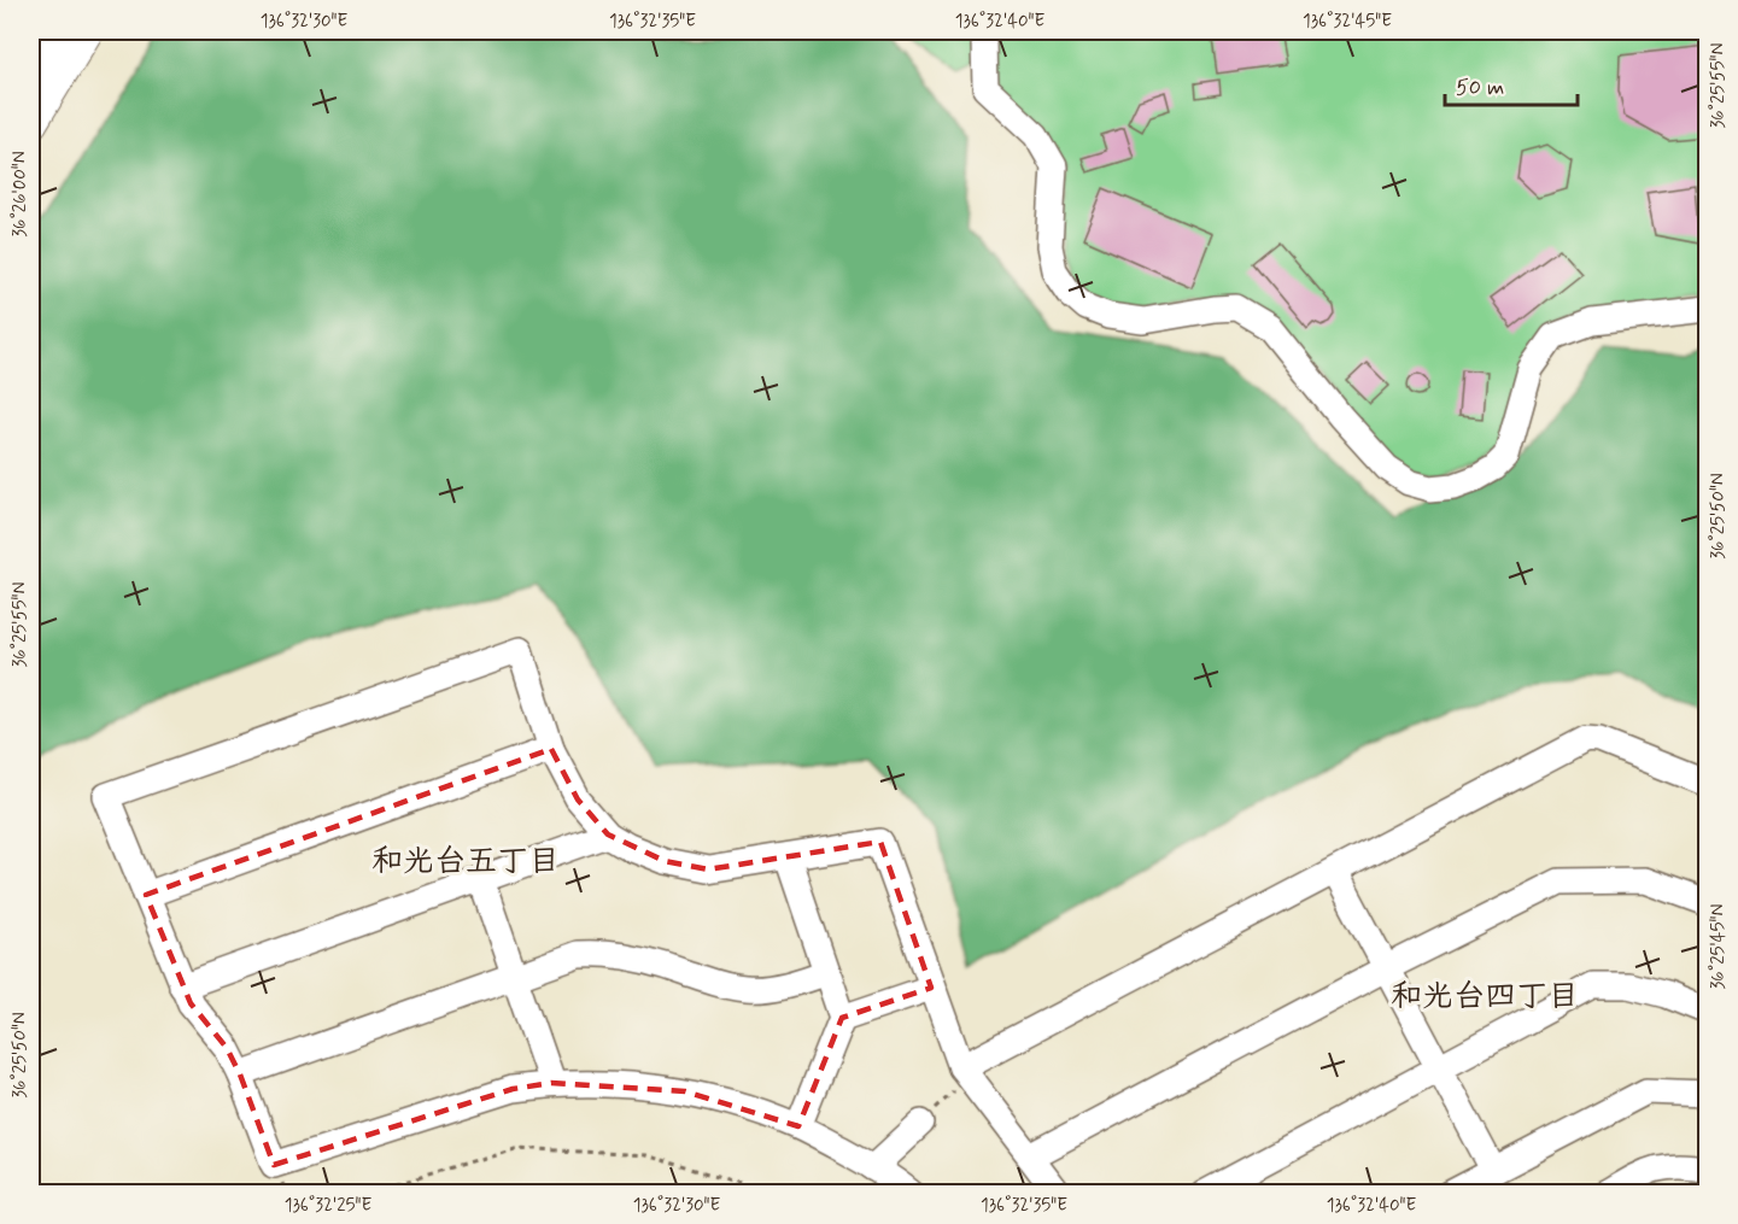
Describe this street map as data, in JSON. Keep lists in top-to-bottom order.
{
  "districts": ["和光台五丁目", "和光台四丁目"],
  "scale_bar": "50 m",
  "coordinates": [
    "136°32'30\"E",
    "136°32'35\"E",
    "136°32'40\"E",
    "136°32'45\"E",
    "36°25'55\"N",
    "36°26'00\"N",
    "36°25'50\"N",
    "36°25'45\"N",
    "136°32'25\"E"
  ]
}
